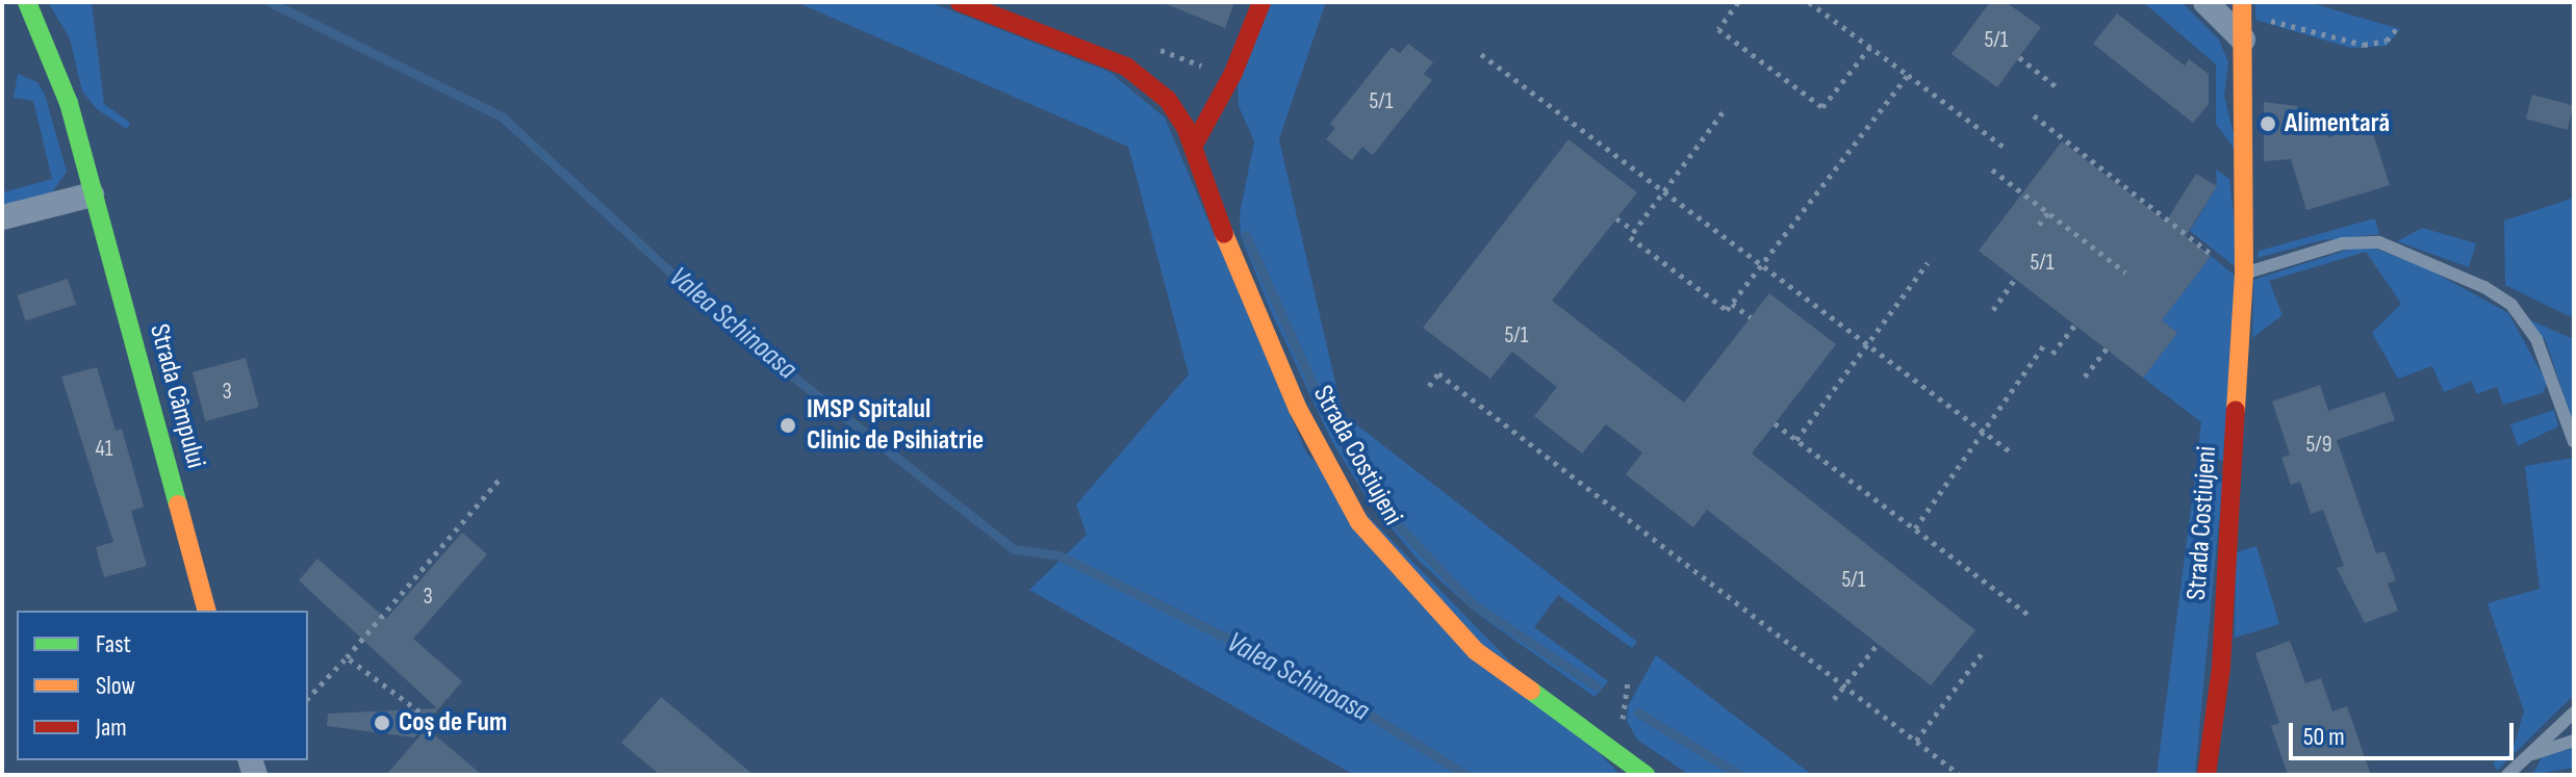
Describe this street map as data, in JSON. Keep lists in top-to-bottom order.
{
  "streets": {
    "street": ["Strada Câmpului", "Strada Costiujeni"]
  },
  "water": ["Valea Schinoasa"],
  "places": ["Alimentară", "IMSP Spitalul Clinic de Psihiatrie", "Coș de Fum"],
  "house_numbers": [
    "5/1",
    "5/1",
    "5/1",
    "5/1",
    "3",
    "5/9",
    "41",
    "5/1",
    "3"
  ],
  "legend": ["Fast", "Slow", "Jam"],
  "scale_bar": "50 m"
}
